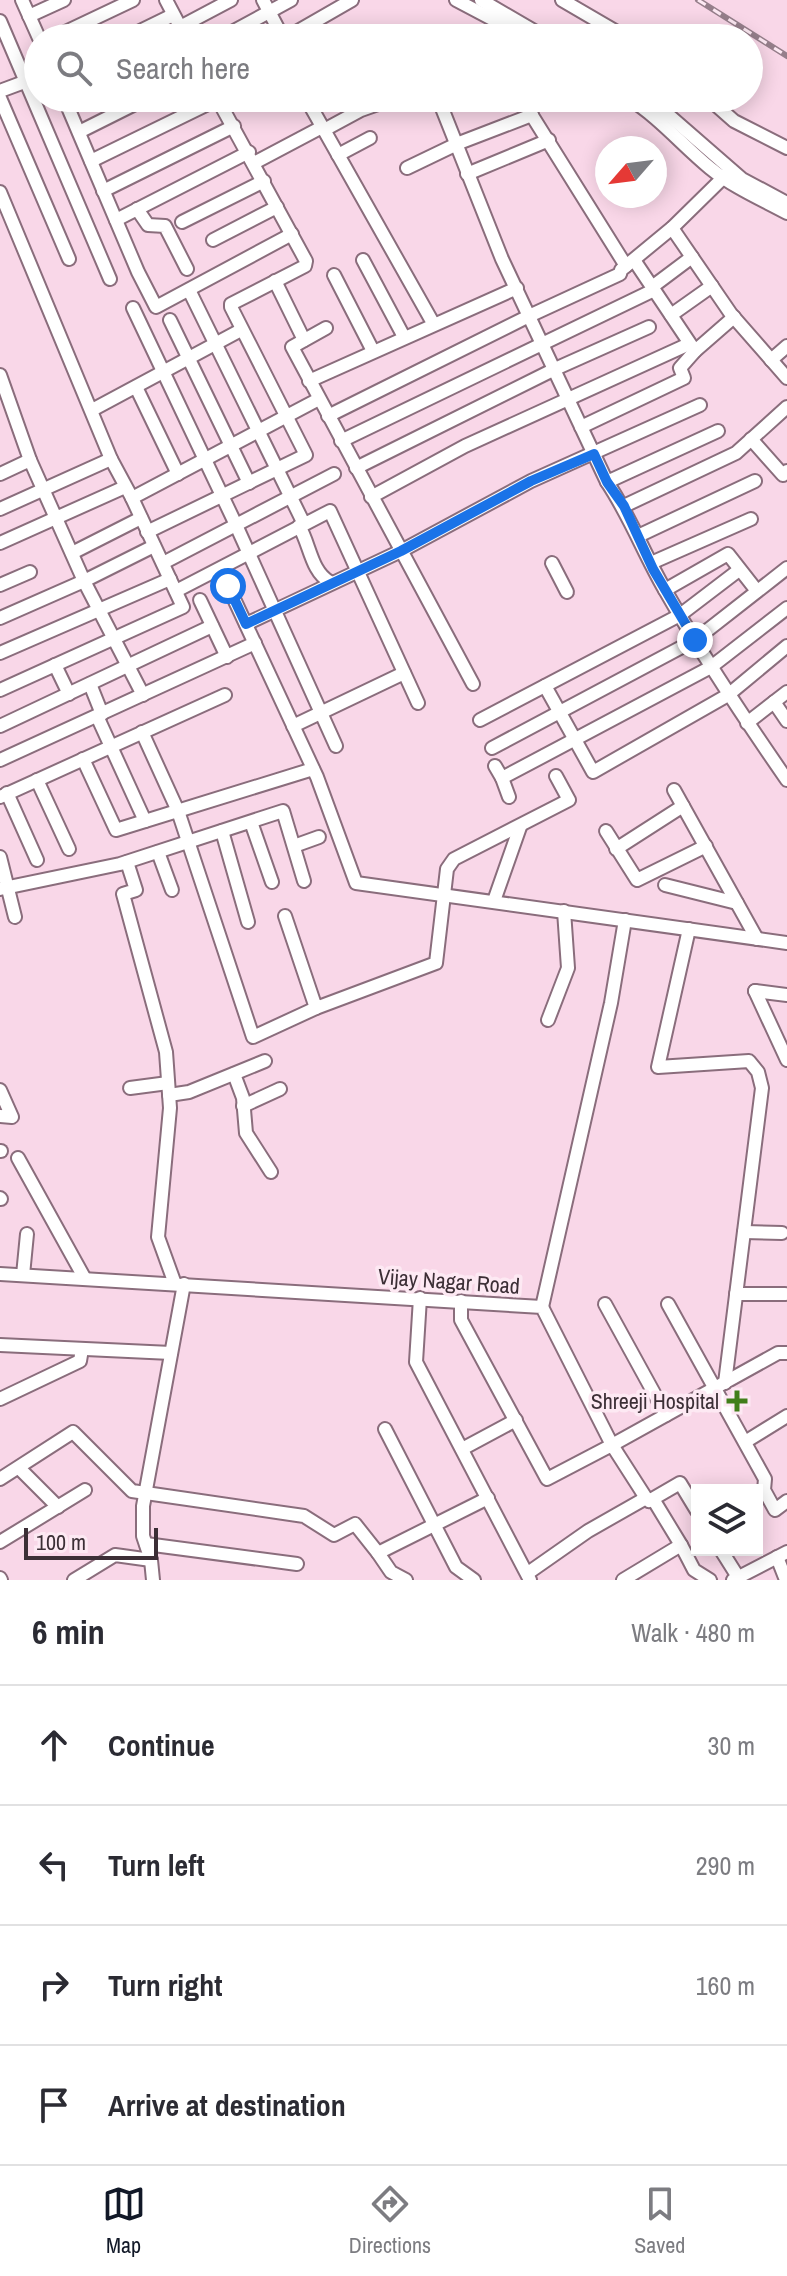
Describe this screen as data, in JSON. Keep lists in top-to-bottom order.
{
  "streets": {
    "street": ["Vijay Nagar Road"]
  },
  "places": {
    "health": ["Shreeji Hospital"]
  },
  "scale_bar": "100 m",
  "north": "bottom left",
  "page": {
    "search": "Search here",
    "scale": "100 m",
    "heading": ["6 min", "Walk · 480 m"],
    "list": [
      ["Continue", "30 m"],
      ["Turn left", "290 m"],
      ["Turn right", "160 m"],
      "Arrive at destination"
    ],
    "nav": ["Map", "Directions", "Saved"]
  }
}
